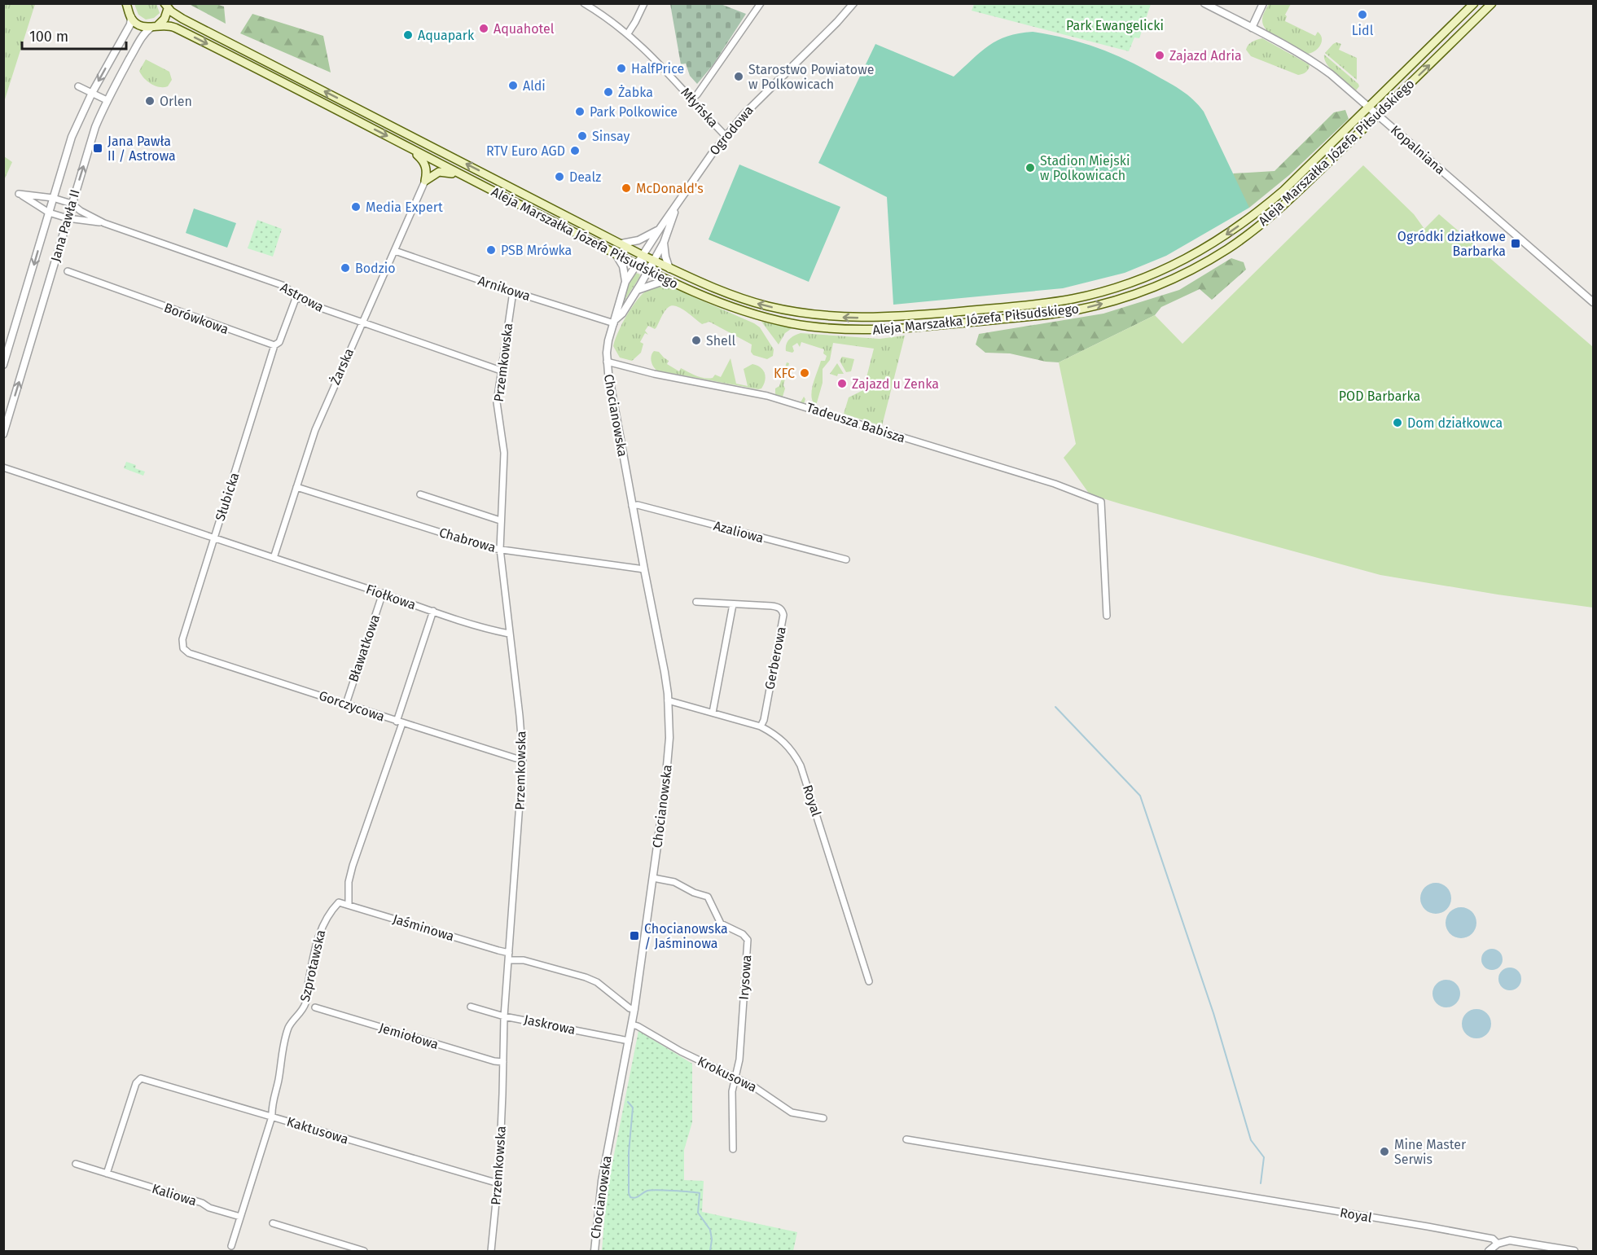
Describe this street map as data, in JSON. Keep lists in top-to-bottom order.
{
  "streets": {
    "main road": ["Aleja Marszałka Józefa Piłsudskiego"],
    "street": [
      "Młyńska",
      "Ogrodowa",
      "Kopalniana",
      "Jana Pawła II",
      "Arnikowa",
      "Astrowa",
      "Borówkowa",
      "Przemkowska",
      "Żarska",
      "Chocianowska",
      "Tadeusza Babisza",
      "Słubicka",
      "Azaliowa",
      "Chabrowa",
      "Fiołkowa",
      "Bławatkowa",
      "Gerberowa",
      "Gorczycowa",
      "Royal",
      "Jaśminowa",
      "Szprotawska",
      "Irysowa",
      "Jaskrowa",
      "Jemiołowa",
      "Krokusowa",
      "Kaktusowa",
      "Kaliowa"
    ]
  },
  "crossings": [
    ["Młyńska", "Ogrodowa"],
    ["Ogrodowa", "Aleja Marszałka Józefa Piłsudskiego"],
    ["Ogrodowa", "Arnikowa"],
    ["Ogrodowa", "Chocianowska"],
    ["Kopalniana", "Aleja Marszałka Józefa Piłsudskiego"],
    ["Aleja Marszałka Józefa Piłsudskiego", "Jana Pawła II"],
    ["Jana Pawła II", "Astrowa"],
    ["Arnikowa", "Przemkowska"],
    ["Arnikowa", "Żarska"],
    ["Arnikowa", "Chocianowska"],
    ["Astrowa", "Przemkowska"],
    ["Astrowa", "Żarska"],
    ["Borówkowa", "Słubicka"],
    ["Przemkowska", "Chabrowa"],
    ["Przemkowska", "Fiołkowa"],
    ["Przemkowska", "Gorczycowa"],
    ["Przemkowska", "Jaśminowa"],
    ["Przemkowska", "Jaskrowa"],
    ["Przemkowska", "Jemiołowa"],
    ["Przemkowska", "Kaktusowa"],
    ["Żarska", "Chabrowa"],
    ["Żarska", "Fiołkowa"],
    ["Chocianowska", "Tadeusza Babisza"],
    ["Chocianowska", "Azaliowa"],
    ["Chocianowska", "Chabrowa"],
    ["Chocianowska", "Royal"],
    ["Chocianowska", "Irysowa"],
    ["Chocianowska", "Jaskrowa"],
    ["Chocianowska", "Krokusowa"],
    ["Słubicka", "Fiołkowa"],
    ["Słubicka", "Gorczycowa"],
    ["Fiołkowa", "Bławatkowa"],
    ["Bławatkowa", "Gorczycowa"],
    ["Gerberowa", "Royal"],
    ["Jaśminowa", "Szprotawska"],
    ["Szprotawska", "Kaktusowa"],
    ["Szprotawska", "Kaliowa"],
    ["Irysowa", "Krokusowa"],
    ["Kaktusowa", "Kaliowa"]
  ],
  "parks": ["Park Ewangelicki", "POD Barbarka"],
  "places": {
    "other": [
      "Lidl",
      "Aquahotel",
      "Aquapark",
      "Zajazd Adria",
      "HalfPrice",
      "Starostwo Powiatowe w Polkowicach",
      "Aldi",
      "Żabka",
      "Orlen",
      "Park Polkowice",
      "Sinsay",
      "RTV Euro AGD",
      "Stadion Miejski w Polkowicach",
      "Dealz",
      "McDonald's",
      "Media Expert",
      "PSB Mrówka",
      "Bodzio",
      "Shell",
      "KFC",
      "Zajazd u Zenka",
      "Dom działkowca",
      "Mine Master Serwis"
    ],
    "transit": ["Jana Pawła II / Astrowa", "Ogródki działkowe Barbarka", "Chocianowska / Jaśminowa"]
  },
  "scale_bar": "100 m"
}
